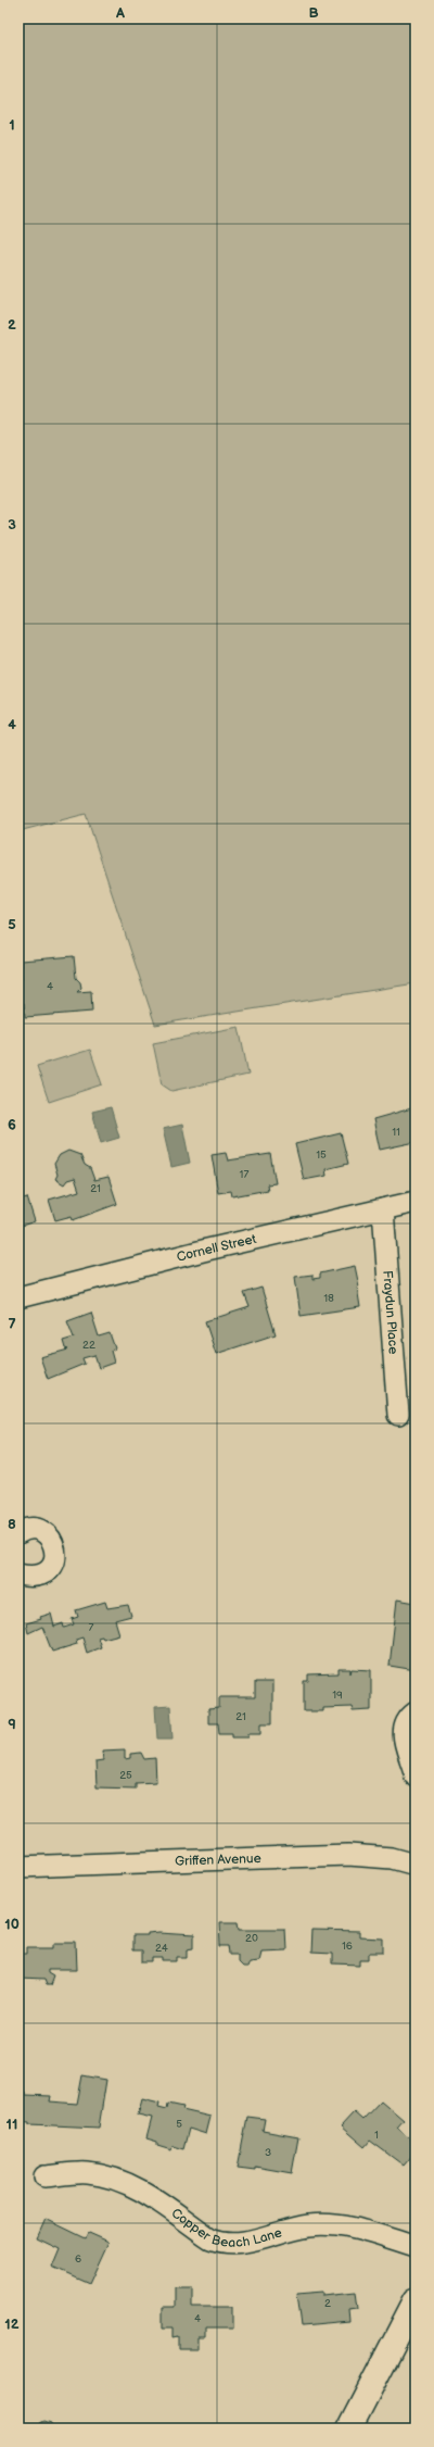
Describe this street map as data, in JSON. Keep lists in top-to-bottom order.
{
  "streets": {
    "street": [
      "Cornell Street",
      "Fraydun Place",
      "Griffen Avenue",
      "Copper Beach Lane"
    ]
  },
  "crossings": [
    ["Cornell Street", "Fraydun Place"]
  ],
  "house_numbers": [
    "4",
    "11",
    "15",
    "17",
    "21",
    "18",
    "22",
    "7",
    "19",
    "21",
    "25",
    "20",
    "16",
    "24",
    "5",
    "1",
    "3",
    "6",
    "2",
    "4"
  ],
  "grid": {
    "columns": ["A", "B"],
    "rows": [
      "1",
      "2",
      "3",
      "4",
      "5",
      "6",
      "7",
      "8",
      "9",
      "10",
      "11",
      "12"
    ]
  }
}
